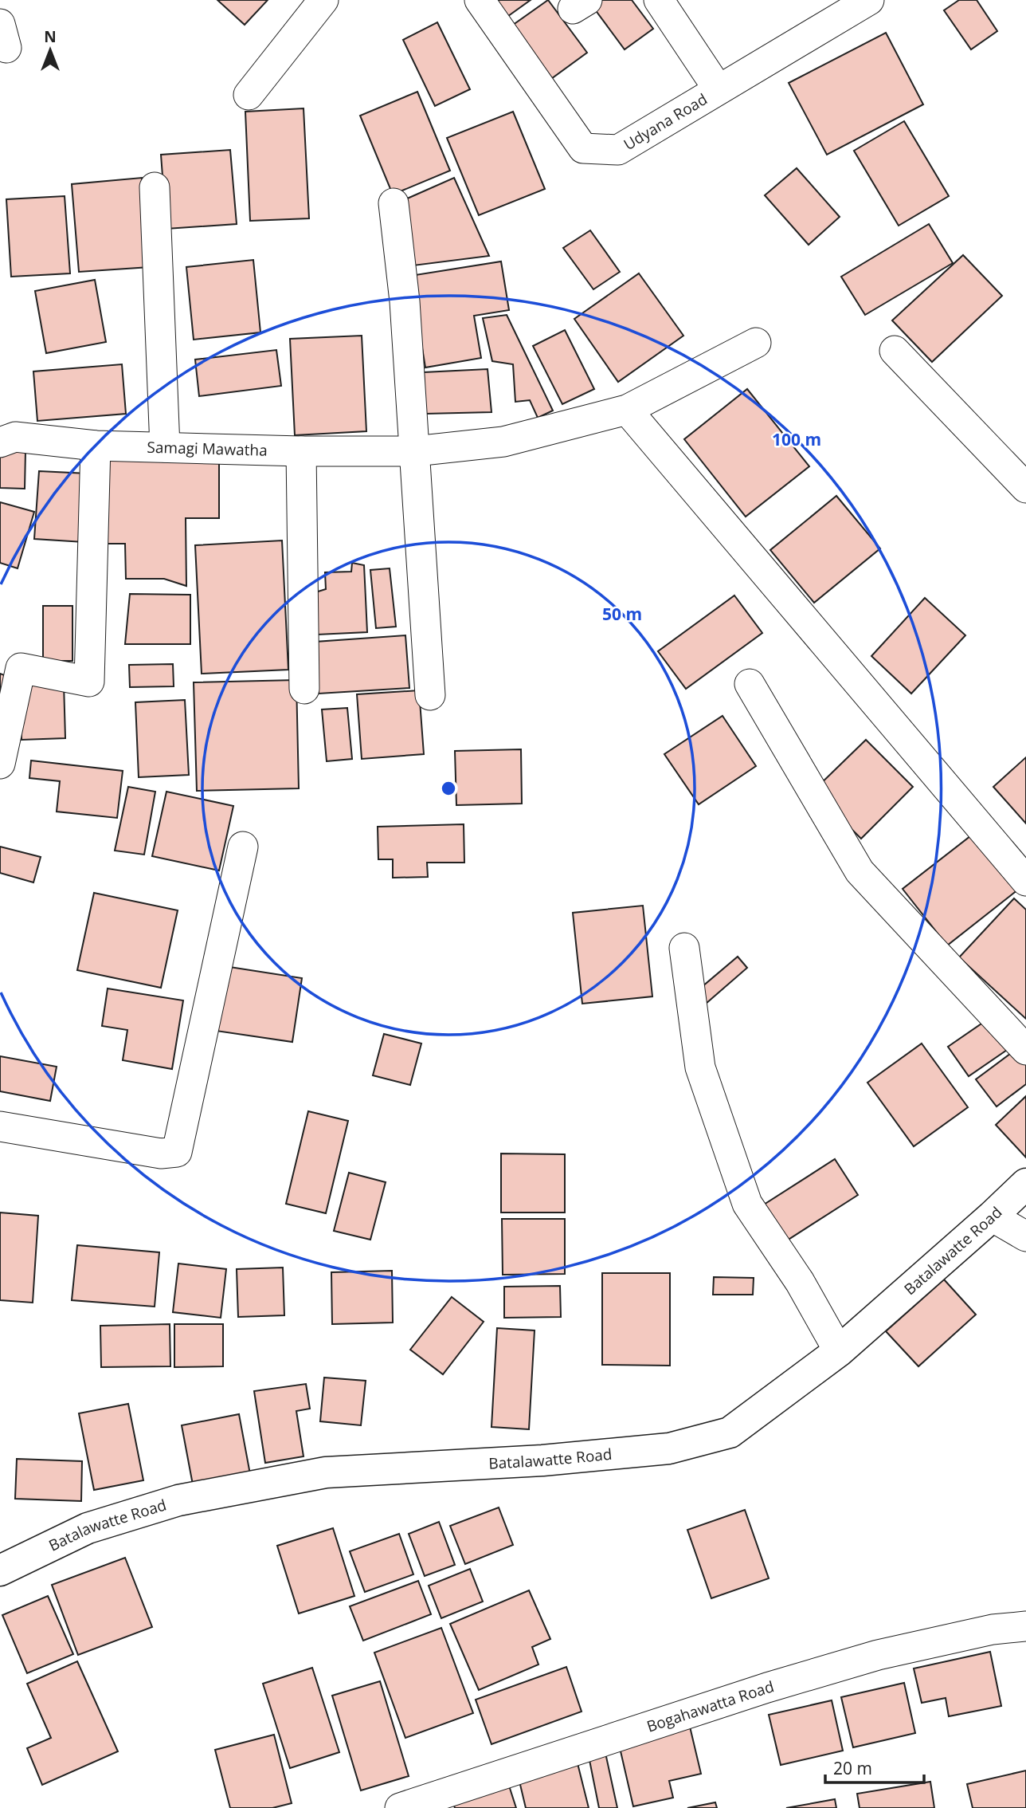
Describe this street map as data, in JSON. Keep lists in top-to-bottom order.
{
  "streets": {
    "street": [
      "Udyana Road",
      "Samagi Mawatha",
      "Batalawatte Road",
      "Bogahawatta Road"
    ]
  },
  "scale_bar": "20 m",
  "north": "top",
  "rings": ["100 m", "50 m"]
}
